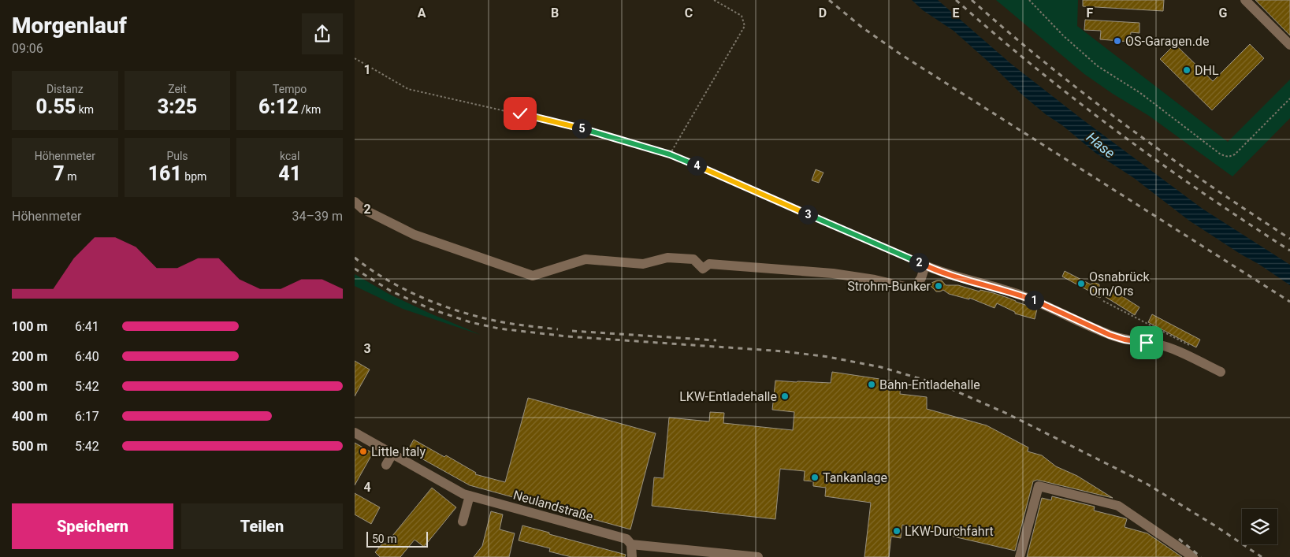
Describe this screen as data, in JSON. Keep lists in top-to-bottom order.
{
  "streets": {
    "street": ["Neulandstraße"]
  },
  "water": ["Hase"],
  "places": [
    "OS-Garagen.de",
    "DHL",
    "Osnabrück Orn/Ors",
    "Strohm-Bunker",
    "Bahn-Entladehalle",
    "LKW-Entladehalle",
    "Little Italy",
    "Tankanlage",
    "LKW-Durchfahrt"
  ],
  "scale_bar": "50 m",
  "page": {
    "heading": ["Morgenlauf", "09:06"],
    "stats": [
      ["Distanz", "0.55 km"],
      ["Zeit", "3:25"],
      ["Tempo", "6:12 /km"],
      ["Höhenmeter", "7 m"],
      ["Puls", "161 bpm"],
      ["kcal", "41"]
    ],
    "pins": [
      "5",
      "4",
      "3",
      "2",
      "1"
    ],
    "chart": ["Höhenmeter", "34–39 m"],
    "list": [
      {
        "name": "100 m",
        "note": "6:41"
      },
      {
        "name": "200 m",
        "note": "6:40"
      },
      {
        "name": "300 m",
        "note": "5:42"
      },
      {
        "name": "400 m",
        "note": "6:17"
      },
      {
        "name": "500 m",
        "note": "5:42"
      }
    ],
    "buttons": ["Speichern", "Teilen"],
    "scale": "50 m"
  },
  "grid": {
    "columns": [
      "A",
      "B",
      "C",
      "D",
      "E",
      "F",
      "G"
    ],
    "rows": [
      "1",
      "2",
      "3",
      "4"
    ]
  }
}
